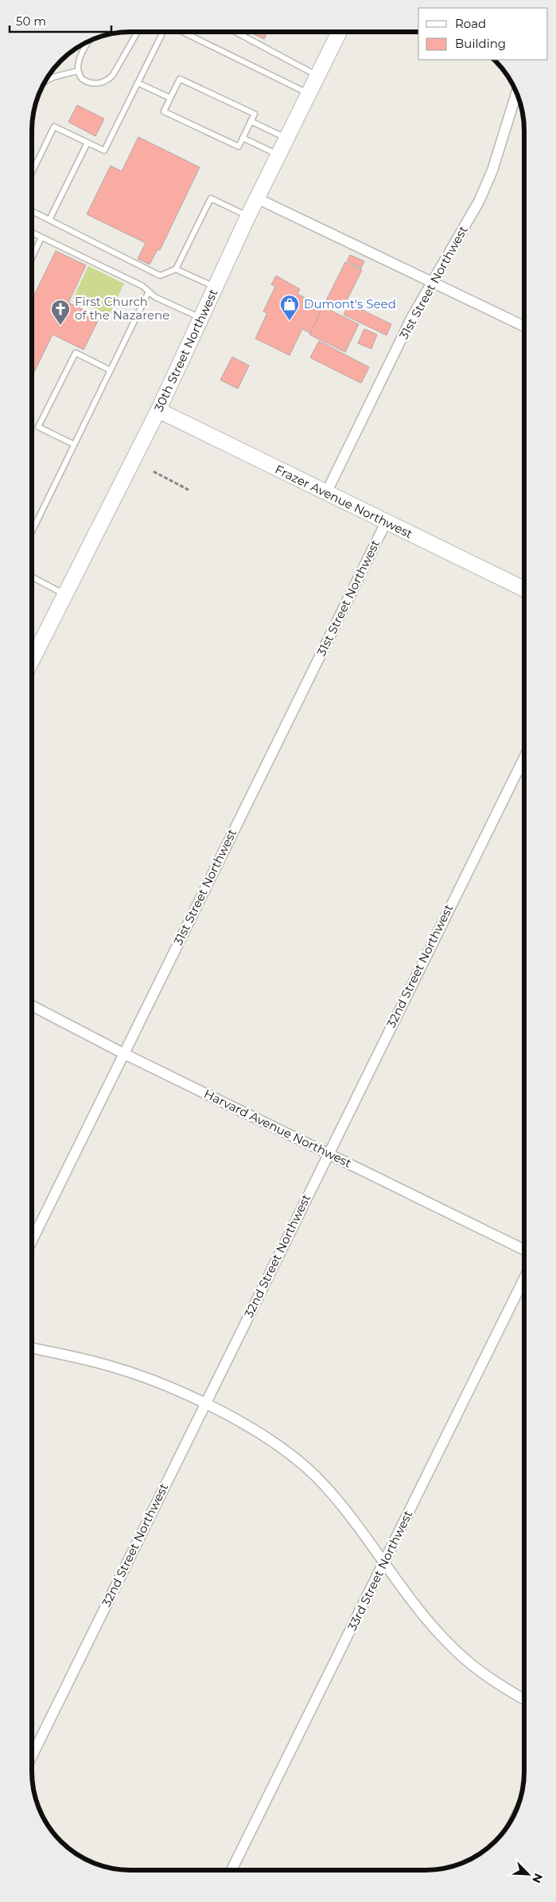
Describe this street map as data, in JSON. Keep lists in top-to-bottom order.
{
  "streets": {
    "main road": ["30th Street Northwest", "Frazer Avenue Northwest"],
    "street": [
      "31st Street Northwest",
      "32nd Street Northwest",
      "Harvard Avenue Northwest",
      "33rd Street Northwest"
    ]
  },
  "crossings": [
    ["31st Street Northwest", "Frazer Avenue Northwest"],
    ["31st Street Northwest", "Harvard Avenue Northwest"],
    ["30th Street Northwest", "Frazer Avenue Northwest"],
    ["32nd Street Northwest", "Harvard Avenue Northwest"]
  ],
  "places": {
    "shop": ["Dumont's Seed"],
    "church": ["First Church of the Nazarene"]
  },
  "legend": ["Road", "Building"],
  "scale_bar": "50 m",
  "north": "bottom right"
}
